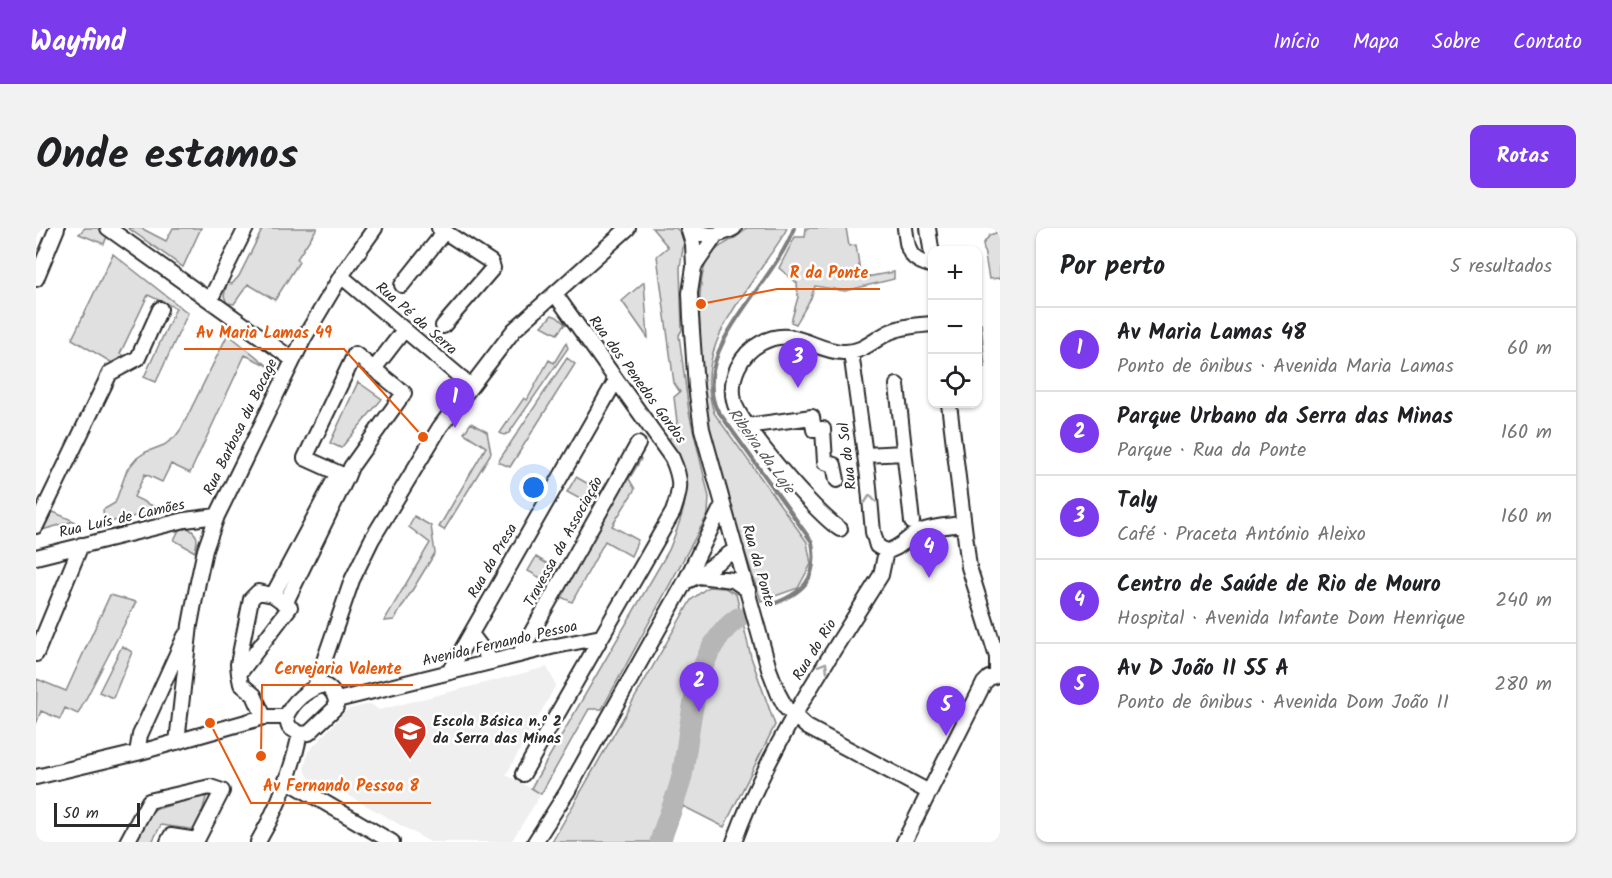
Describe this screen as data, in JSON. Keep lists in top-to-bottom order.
{
  "streets": {
    "street": [
      "Rua Pé da Serra",
      "Rua dos Penedos Gordos",
      "Rua Barbosa du Bocage",
      "Rua do Sol",
      "Rua Luís de Camões",
      "Travessa da Associação",
      "Rua da Presa",
      "Rua da Ponte",
      "Avenida Fernando Pessoa",
      "Rua do Rio"
    ]
  },
  "crossings": [
    ["Rua Pé da Serra", "Rua Barbosa du Bocage"],
    ["Rua dos Penedos Gordos", "Rua da Presa"],
    ["Rua dos Penedos Gordos", "Avenida Fernando Pessoa"],
    ["Rua Barbosa du Bocage", "Rua Luís de Camões"],
    ["Rua do Sol", "Rua do Rio"],
    ["Travessa da Associação", "Avenida Fernando Pessoa"],
    ["Rua da Presa", "Avenida Fernando Pessoa"],
    ["Rua da Ponte", "Rua do Rio"]
  ],
  "one_way": ["Rua do Rio"],
  "water": ["Ribeira da Laje"],
  "places": {
    "other": [
      "R da Ponte",
      "Av Maria Lamas 49",
      "Av Fernando Pessoa 8",
      "Cervejaria Valente"
    ],
    "school or university": ["Escola Básica n.º 2 da Serra das Minas"]
  },
  "scale_bar": "50 m",
  "page": {
    "header": "Wayfind",
    "nav": [
      "Início",
      "Mapa",
      "Sobre",
      "Contato"
    ],
    "title": "Onde estamos",
    "buttons": "Rotas",
    "heading": ["Por perto", "5 resultados"],
    "map_buttons": ["+", "−"],
    "list": [
      {
        "mark": "1",
        "name": "Av Maria Lamas 48",
        "note": "Ponto de ônibus · Avenida Maria Lamas",
        "value": "60 m"
      },
      {
        "mark": "2",
        "name": "Parque Urbano da Serra das Minas",
        "note": "Parque · Rua da Ponte",
        "value": "160 m"
      },
      {
        "mark": "3",
        "name": "Taly",
        "note": "Café · Praceta António Aleixo",
        "value": "160 m"
      },
      {
        "mark": "4",
        "name": "Centro de Saúde de Rio de Mouro",
        "note": "Hospital · Avenida Infante Dom Henrique",
        "value": "240 m"
      },
      {
        "mark": "5",
        "name": "Av D João II 55 A",
        "note": "Ponto de ônibus · Avenida Dom João II",
        "value": "280 m"
      }
    ],
    "pins": [
      "3",
      "1",
      "4",
      "2",
      "5"
    ],
    "scale": "50 m"
  }
}
